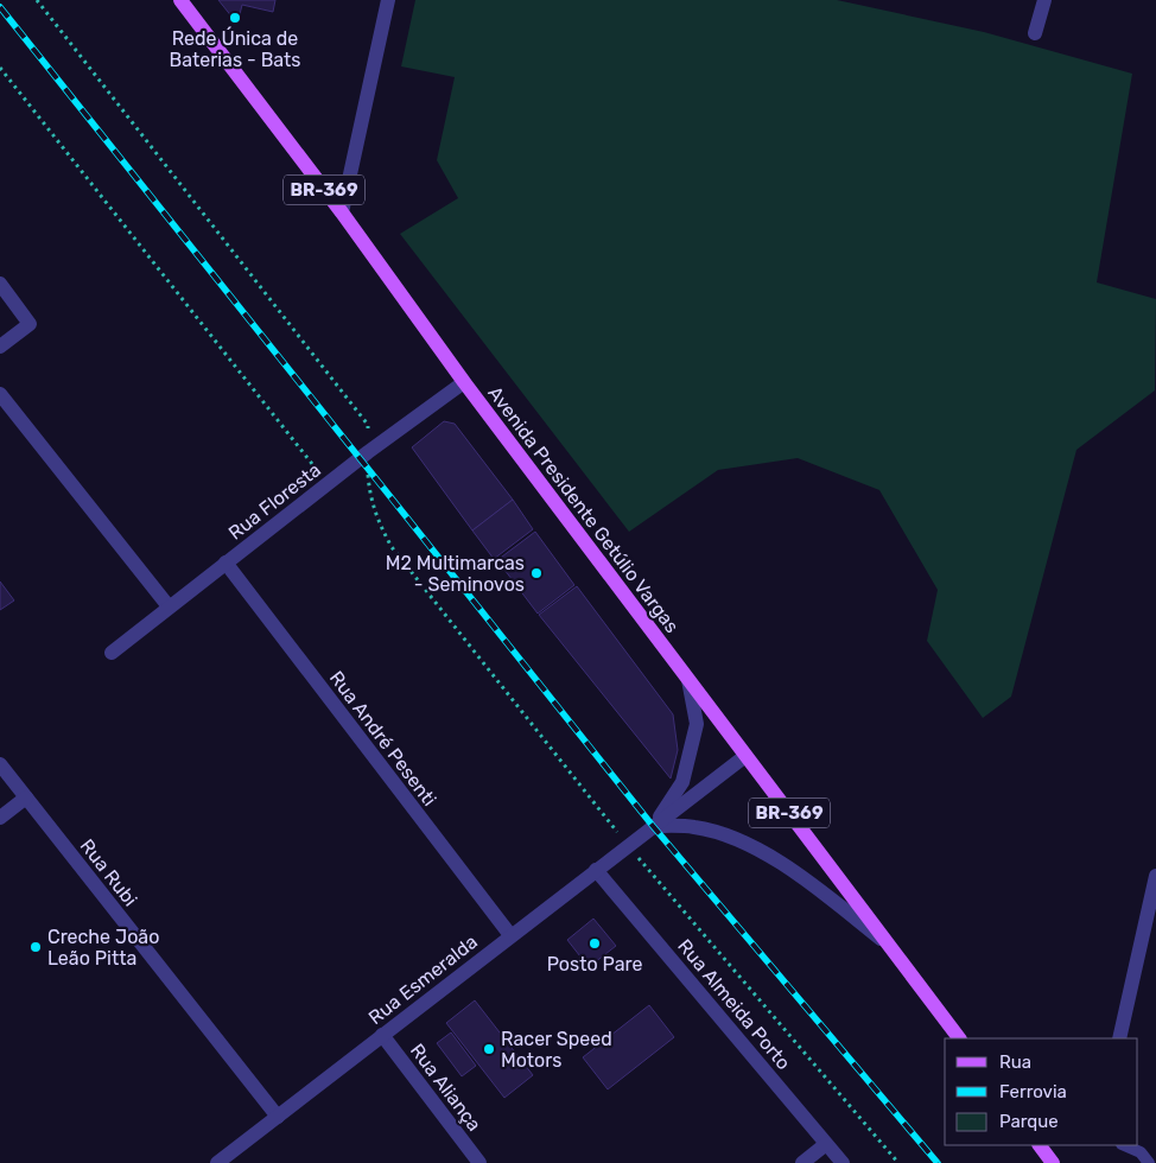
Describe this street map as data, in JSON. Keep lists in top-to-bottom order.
{
  "streets": {
    "main road": ["BR-369", "Avenida Presidente Getúlio Vargas"],
    "street": [
      "Rua Floresta",
      "Rua André Pesenti",
      "Rua Rubi",
      "Rua Esmeralda",
      "Rua Almeida Porto",
      "Rua Aliança"
    ]
  },
  "crossings": [
    ["Rua Floresta", "Avenida Presidente Getúlio Vargas"],
    ["Rua Floresta", "Rua André Pesenti"],
    ["Avenida Presidente Getúlio Vargas", "Rua Esmeralda"],
    ["Rua André Pesenti", "Rua Esmeralda"],
    ["Rua Rubi", "Rua Esmeralda"],
    ["Rua Esmeralda", "Rua Almeida Porto"],
    ["Rua Esmeralda", "Rua Aliança"]
  ],
  "places": [
    "Rede Única de Baterias - Bats",
    "M2 Multimarcas - Seminovos",
    "Posto Pare",
    "Creche João Leão Pitta",
    "Racer Speed Motors"
  ],
  "legend": ["Rua", "Ferrovia", "Parque"]
}
